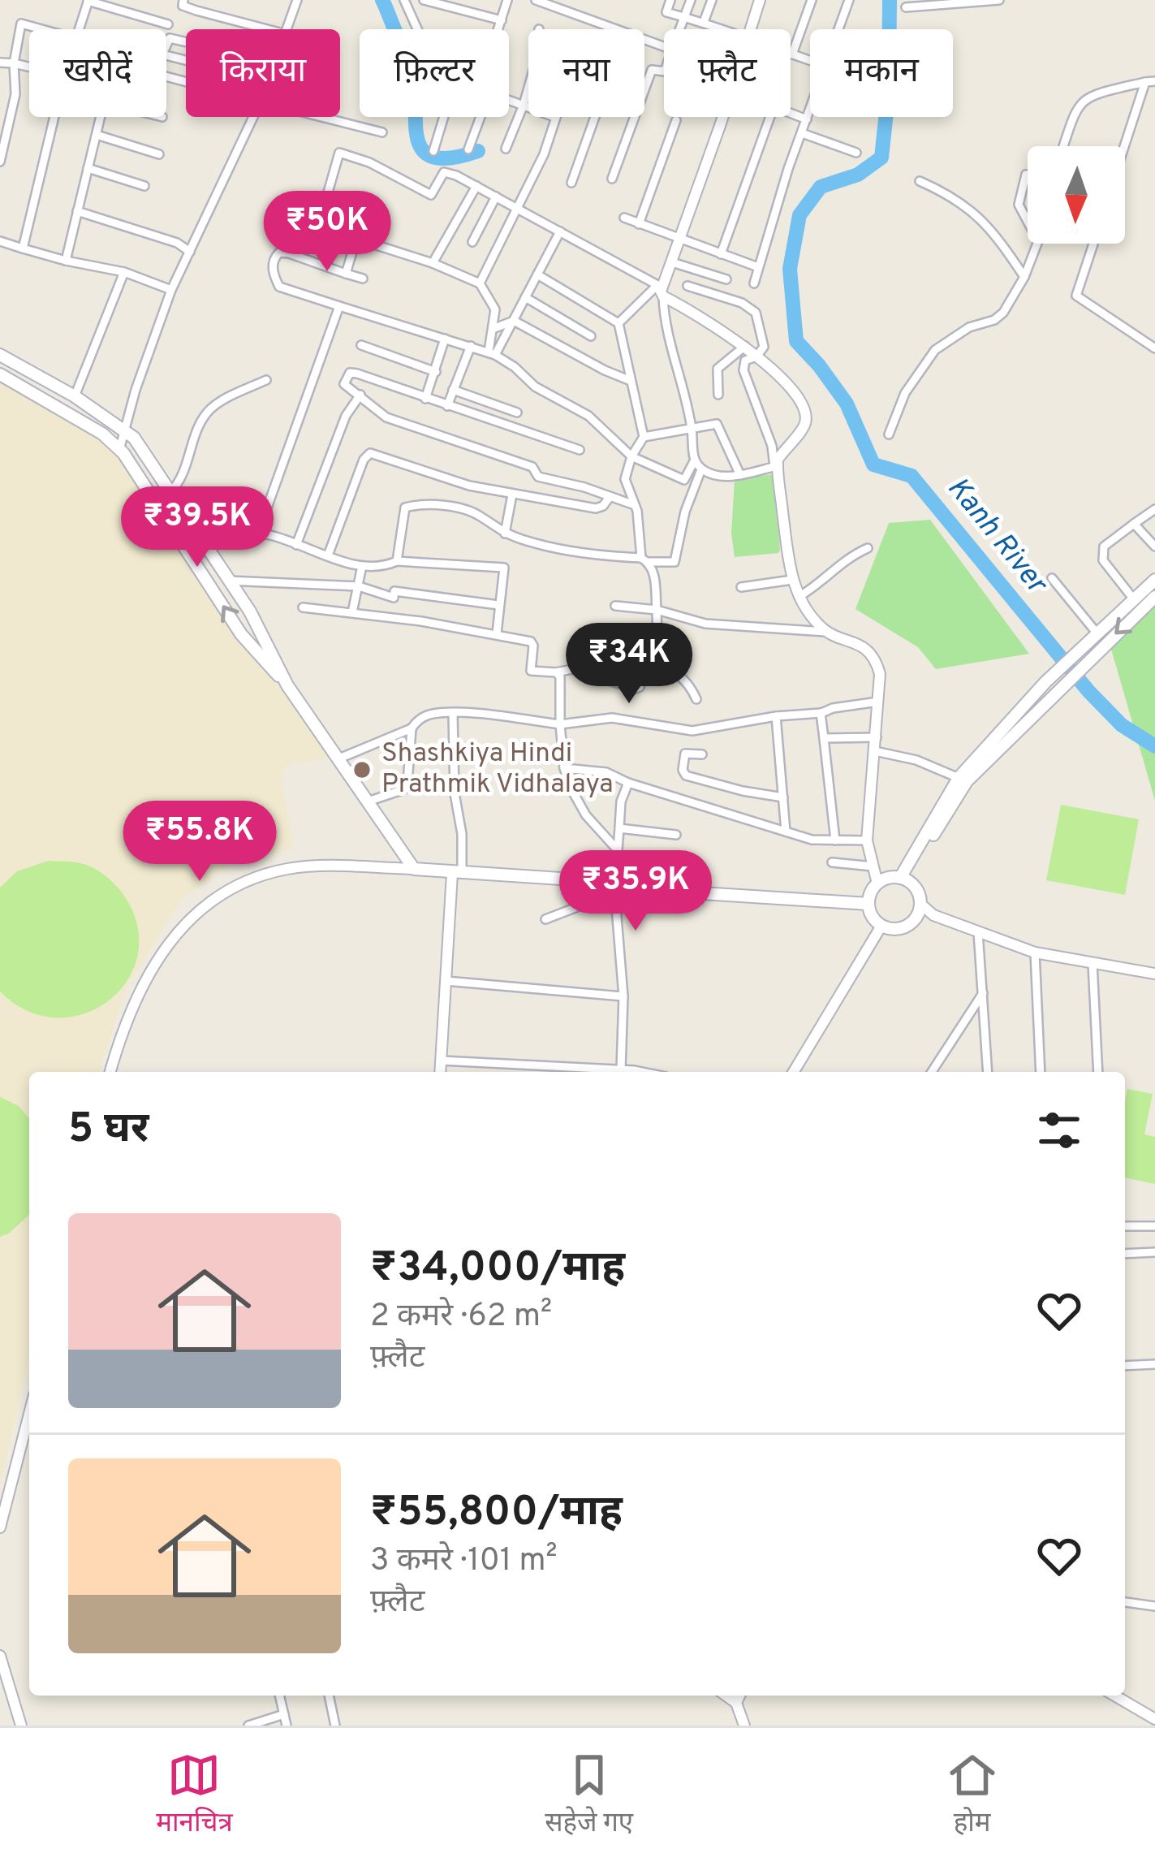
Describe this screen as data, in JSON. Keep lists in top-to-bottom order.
{
  "water": ["Kanh River"],
  "places": ["Shashkiya Hindi Prathmik Vidhalaya"],
  "north": "bottom",
  "page": {
    "chip": [
      "खरीदें",
      "किराया",
      "फ़िल्टर",
      "नया",
      "फ़्लैट",
      "मकान"
    ],
    "price": [
      "₹50K",
      "₹39.5K",
      "₹34K",
      "₹55.8K",
      "₹35.9K"
    ],
    "heading": "5 घर",
    "list": [
      {
        "name": "₹34,000/माह",
        "note": "2 कमरे · 62 m² · फ़्लैट"
      },
      {
        "name": "₹55,800/माह",
        "note": "3 कमरे · 101 m² · फ़्लैट"
      }
    ],
    "tabs": ["मानचित्र", "सहेजे गए", "होम"]
  }
}
